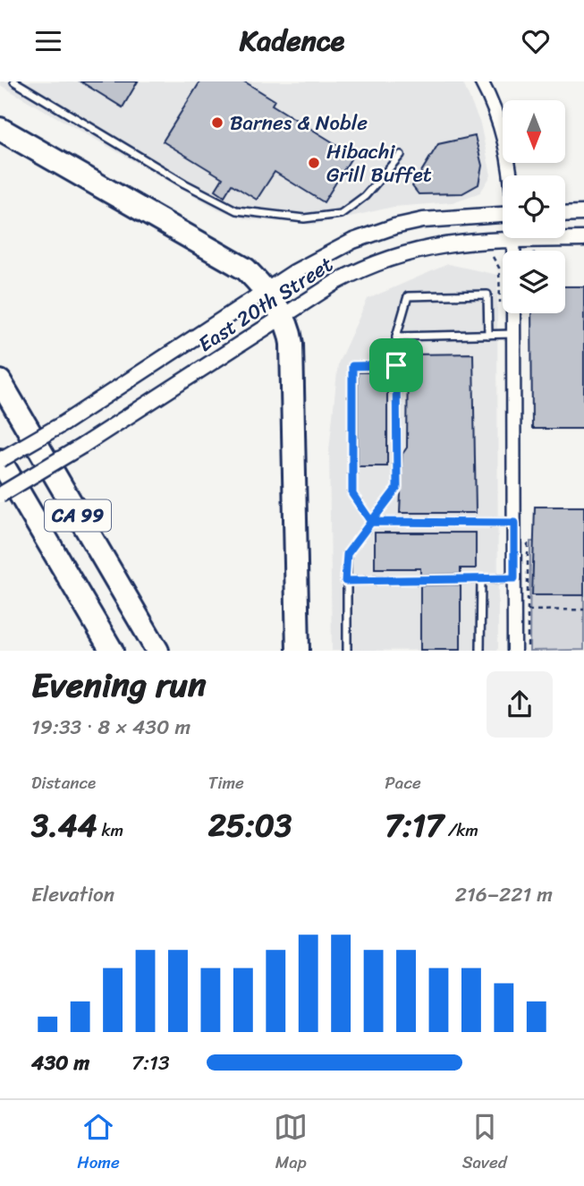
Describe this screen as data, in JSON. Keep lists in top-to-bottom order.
{
  "streets": {
    "highway": ["CA 99"],
    "street": ["East 20th Street"]
  },
  "crossings": [
    ["East 20th Street", "CA 99"]
  ],
  "places": ["Barnes & Noble", "Hibachi Grill Buffet"],
  "north": "bottom",
  "page": {
    "header": "Kadence",
    "heading": ["Evening run", "19:33 · 8 × 430 m"],
    "stats": [
      ["Distance", "3.44 km"],
      ["Time", "25:03"],
      ["Pace", "7:17 /km"]
    ],
    "chart": ["Elevation", "216–221 m"],
    "list": [
      {
        "name": "430 m",
        "note": "7:13"
      }
    ],
    "tabs": ["Home", "Map", "Saved"]
  }
}
